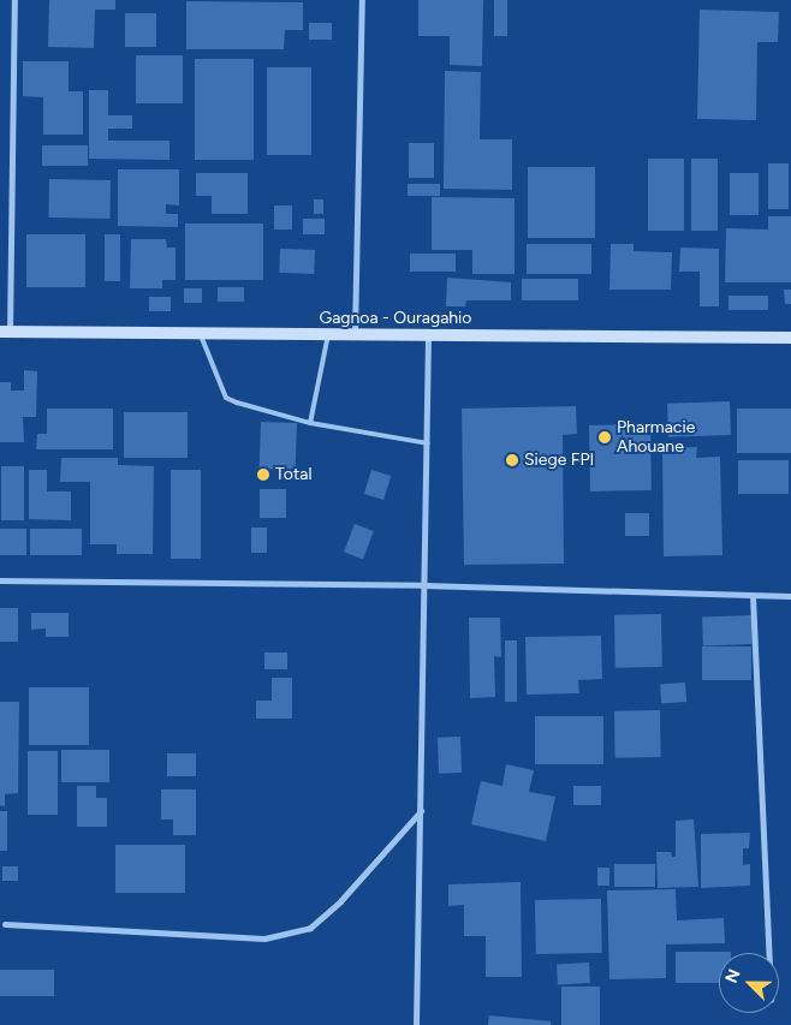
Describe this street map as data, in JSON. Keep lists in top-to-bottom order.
{
  "streets": {
    "main road": ["Gagnoa - Ouragahio"]
  },
  "places": ["Pharmacie Ahouane", "Siege FPI", "Total"],
  "north": "top left"
}
